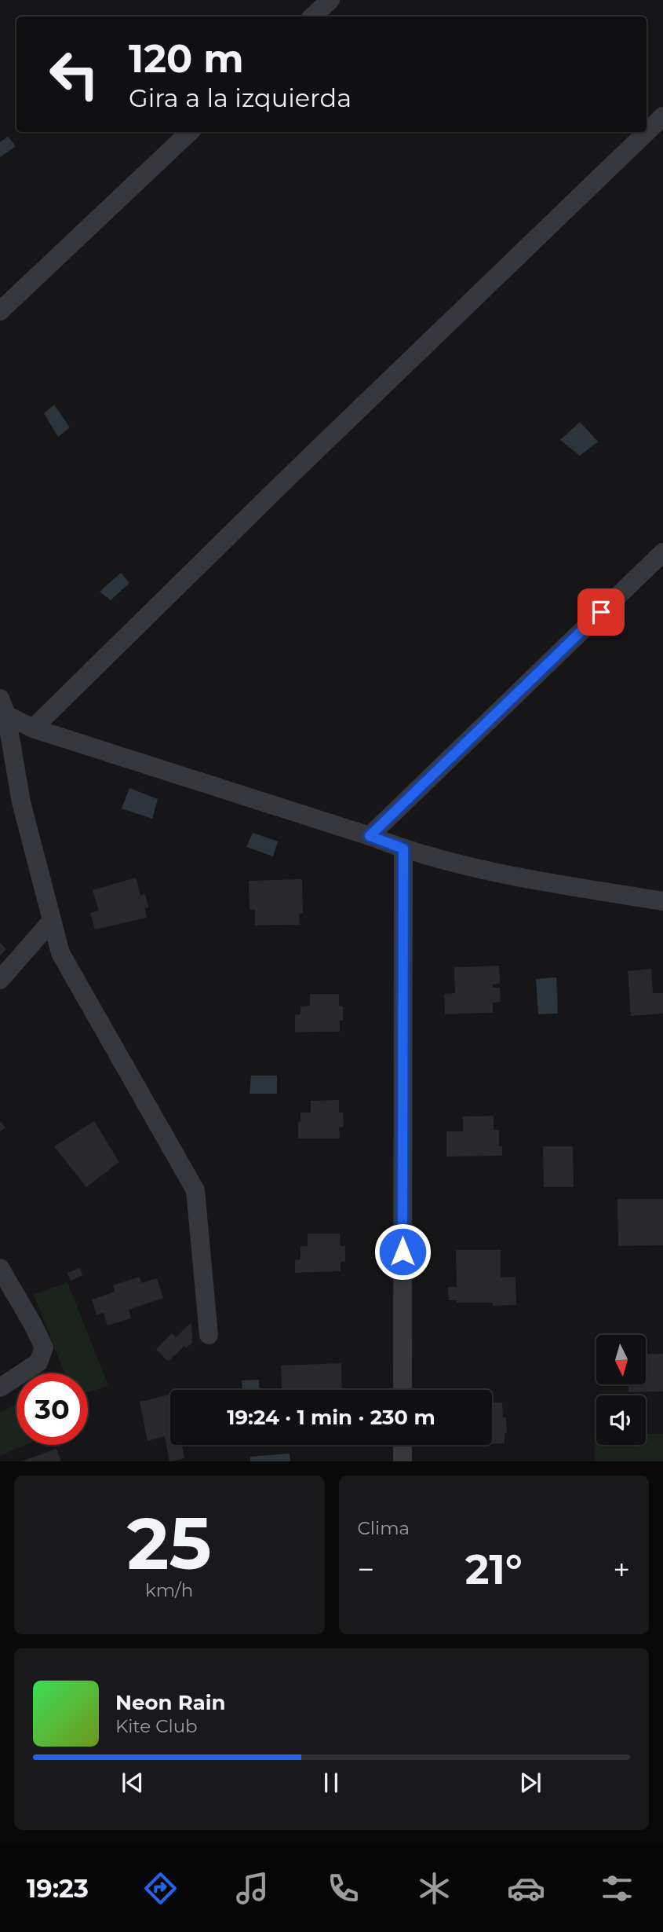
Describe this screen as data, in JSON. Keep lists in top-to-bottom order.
{
  "north": "bottom",
  "page": {
    "turn": ["120 m", "Gira a la izquierda"],
    "limit": "30",
    "trip": "19:24 · 1 min · 230 m",
    "tile": [
      ["25", "km/h"],
      "Clima"
    ],
    "heat": ["−", "21°", "+"],
    "song": ["Neon Rain", "Kite Club"],
    "tabs": "19:23"
  }
}
